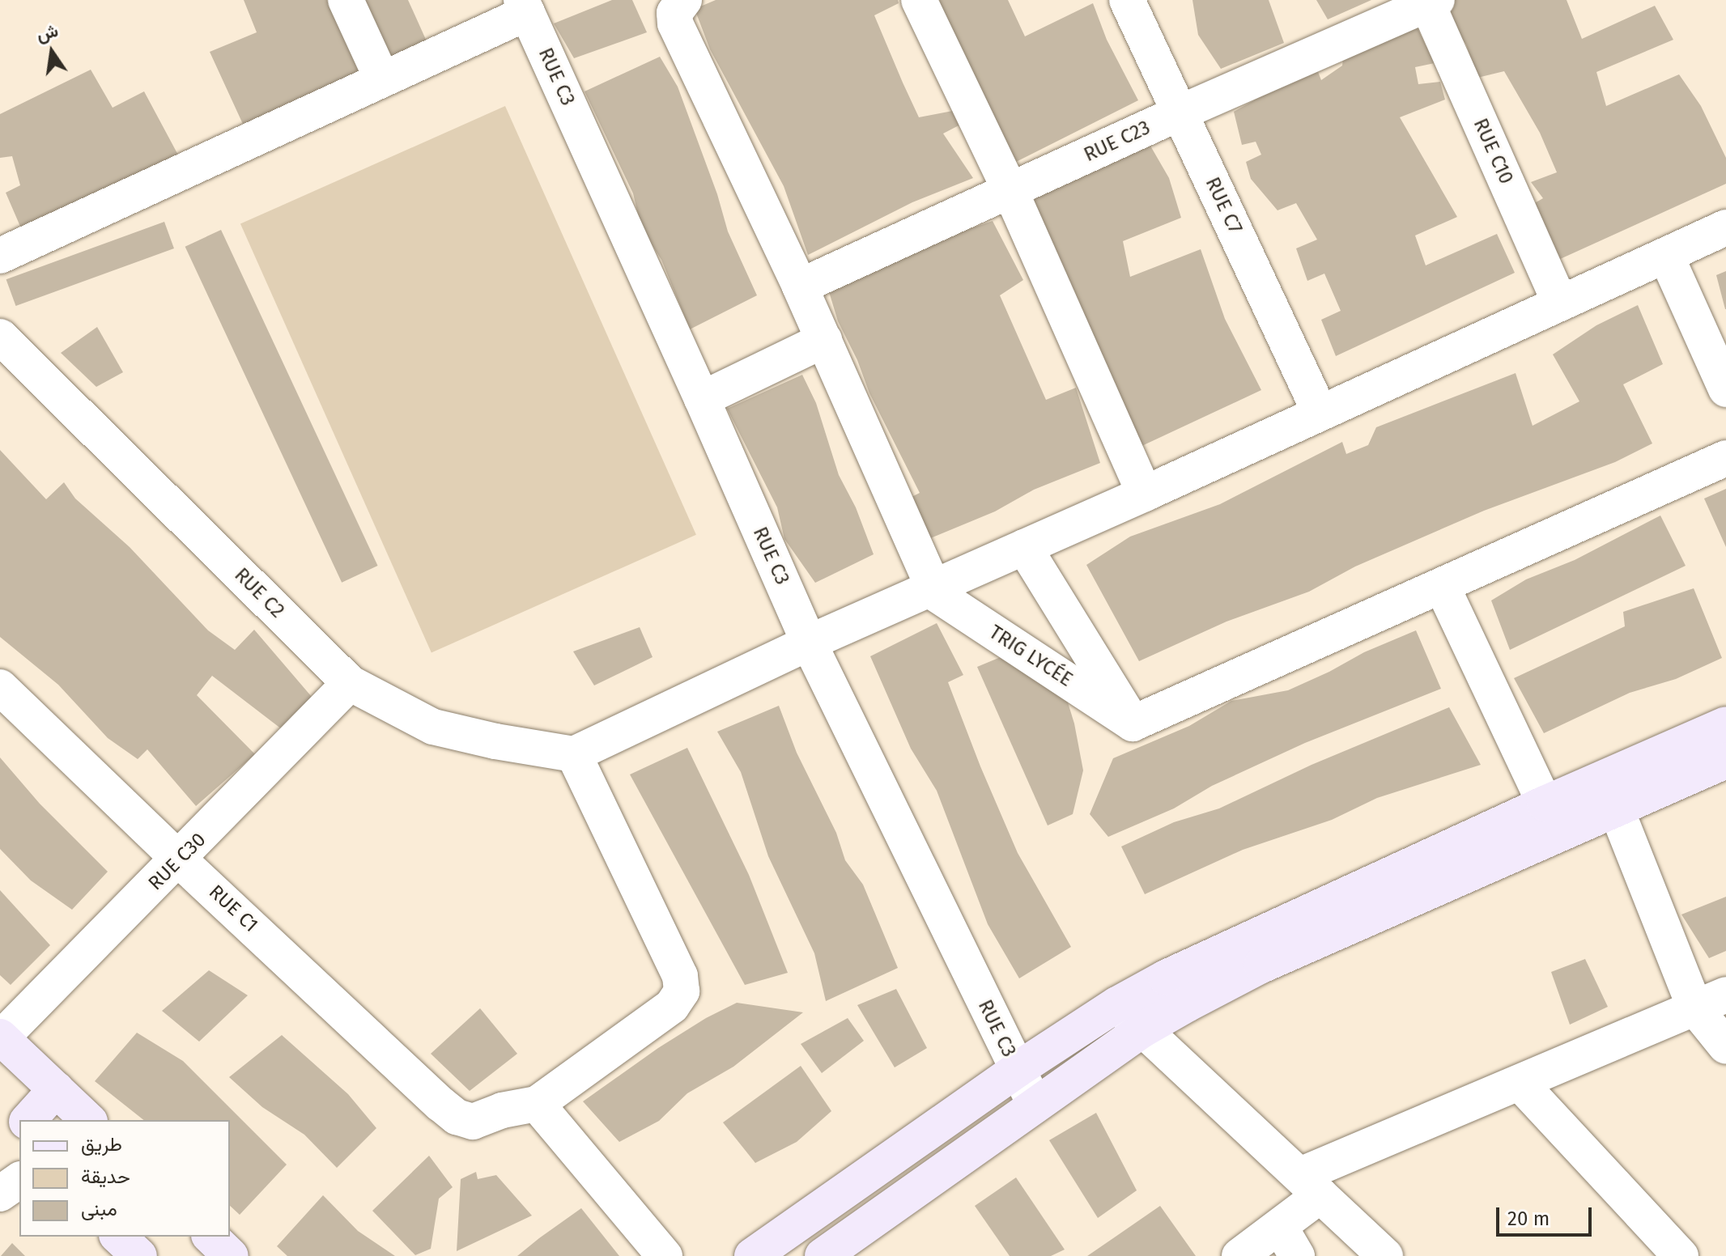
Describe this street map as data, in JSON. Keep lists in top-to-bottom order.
{
  "streets": {
    "street": [
      "RUE C3",
      "RUE C23",
      "RUE C10",
      "RUE C7",
      "RUE C2",
      "TRIG LYCÉE",
      "RUE C30",
      "RUE C1"
    ]
  },
  "crossings": [
    ["RUE C23", "RUE C10"],
    ["RUE C23", "RUE C7"],
    ["RUE C2", "RUE C30"],
    ["RUE C30", "RUE C1"]
  ],
  "legend": ["طريق", "حديقة", "مبنى"],
  "scale_bar": "20 m",
  "north": "top"
}
